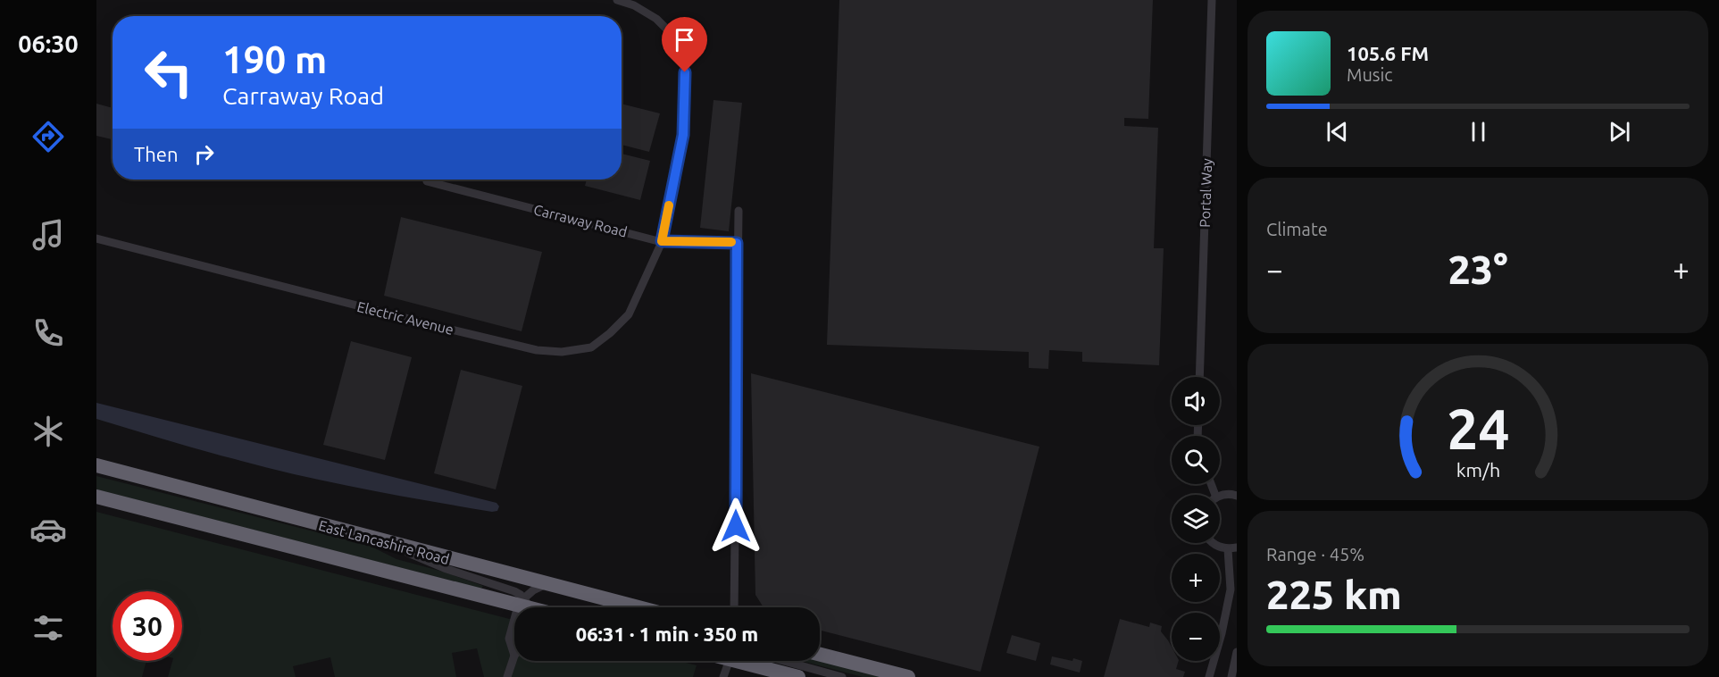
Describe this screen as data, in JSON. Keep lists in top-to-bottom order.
{
  "streets": {
    "highway": ["East Lancashire Road"],
    "street": ["Portal Way", "Carraway Road", "Electric Avenue"]
  },
  "crossings": [
    ["Carraway Road", "Electric Avenue"]
  ],
  "page": {
    "tabs": "06:30",
    "turn": ["190 m", "Carraway Road"],
    "song": ["105.6 FM", "Music"],
    "then": "Then",
    "tile": [
      "Climate",
      ["Range · 45%", "225 km"]
    ],
    "heat": ["−", "23°", "+"],
    "map_buttons": ["+", "−"],
    "limit": "30",
    "trip": "06:31 · 1 min · 350 m",
    "gauge": ["24", "km/h"]
  }
}
